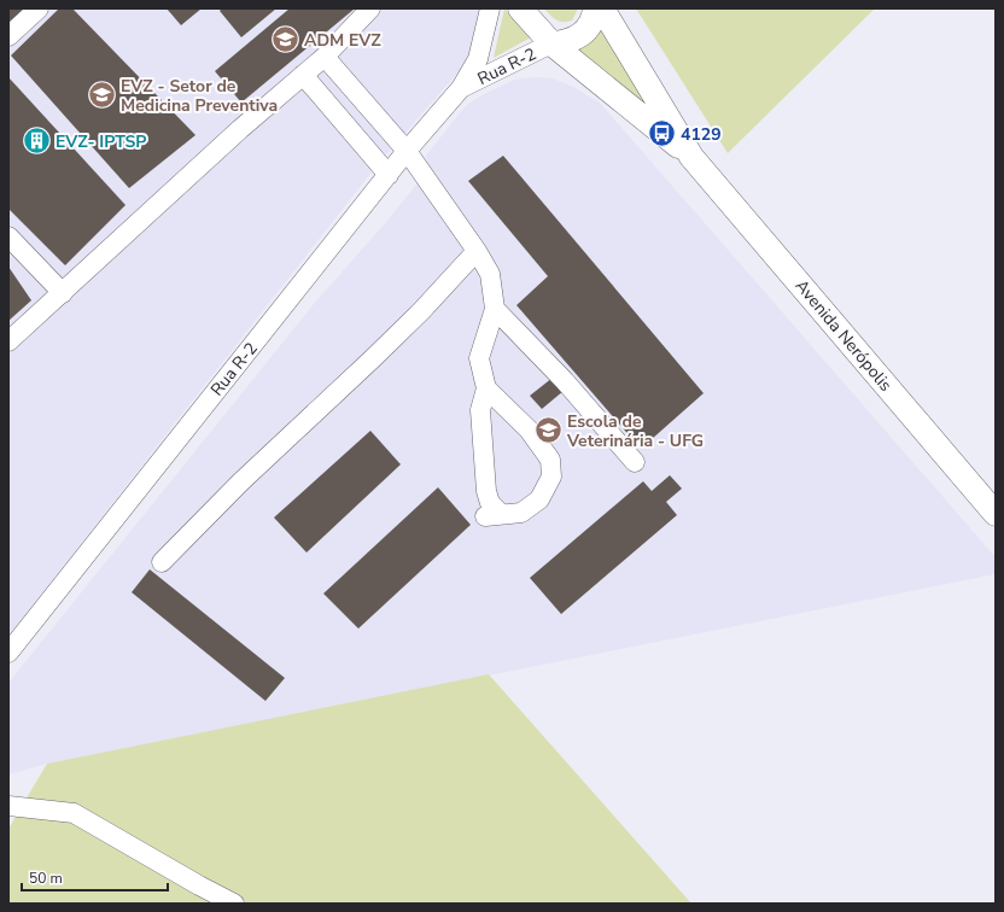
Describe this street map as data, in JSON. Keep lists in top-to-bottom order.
{
  "streets": {
    "main road": ["Avenida Nerópolis"],
    "street": ["Rua R-2"]
  },
  "crossings": [
    ["Rua R-2", "Avenida Nerópolis"]
  ],
  "places": {
    "school or university": ["ADM EVZ", "EVZ - Setor de Medicina Preventiva", "Escola de Veterinária - UFG"],
    "bus stop": ["4129"],
    "building": ["EVZ- IPTSP"]
  },
  "scale_bar": "50 m"
}
